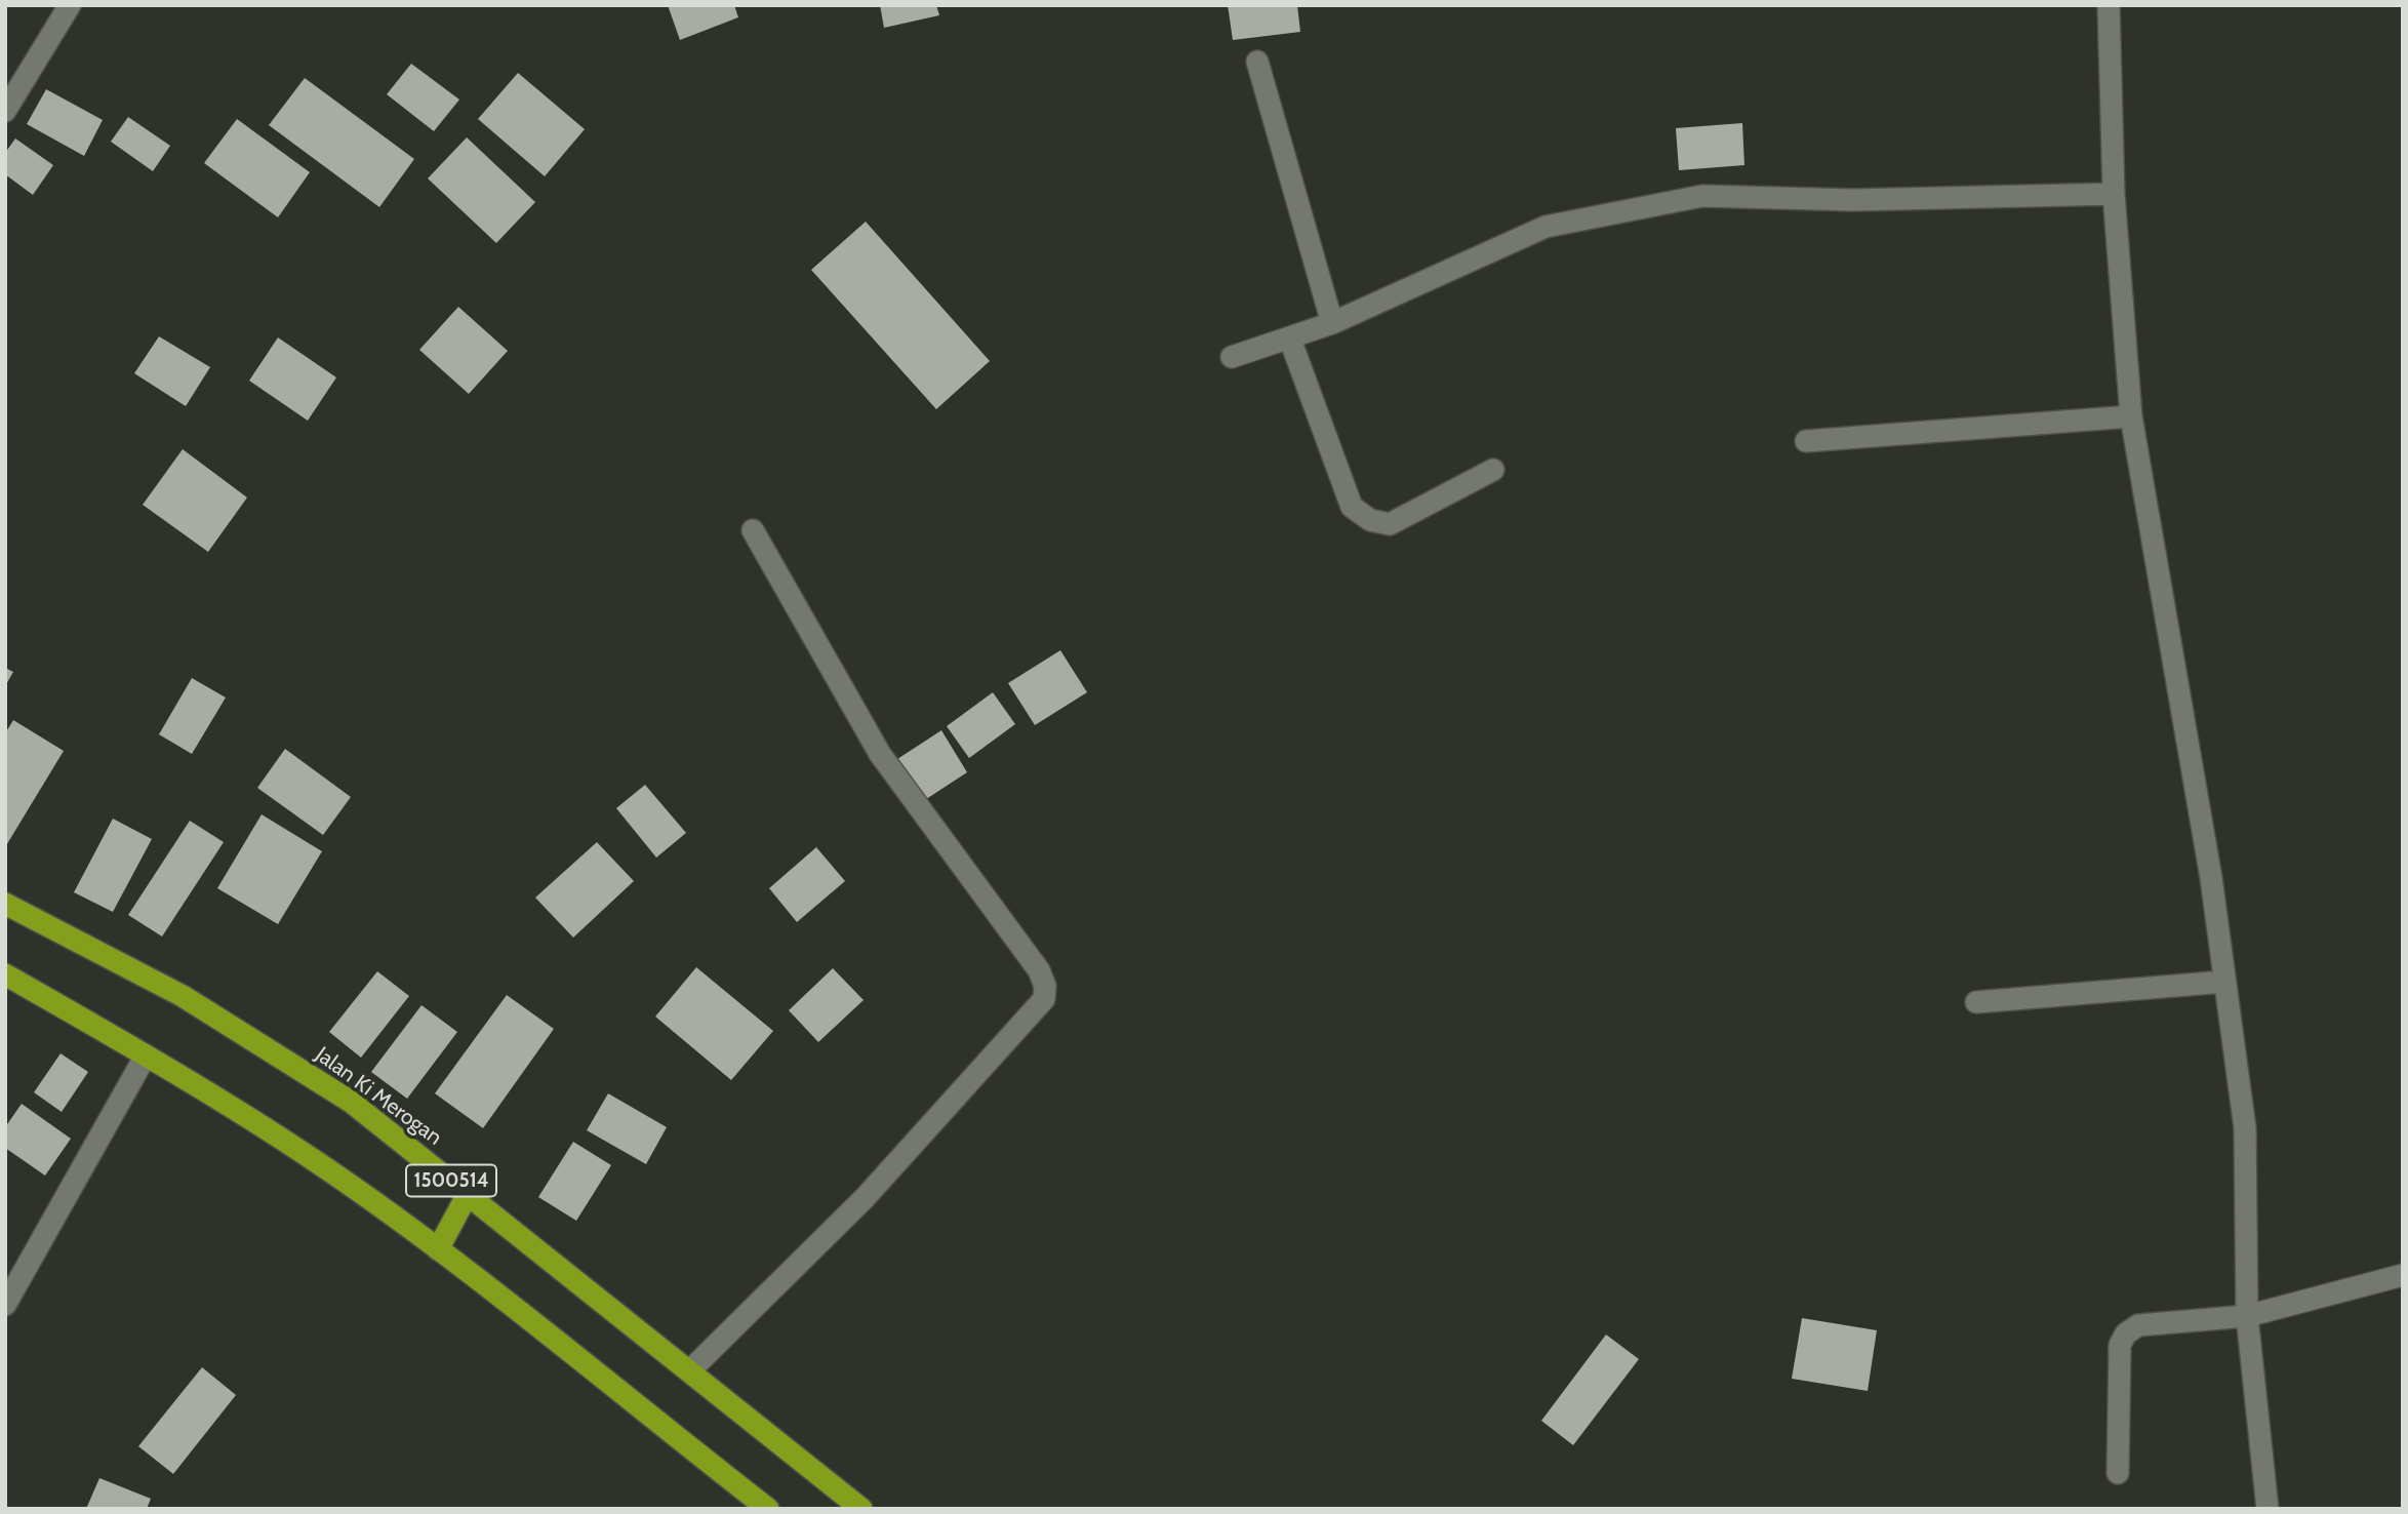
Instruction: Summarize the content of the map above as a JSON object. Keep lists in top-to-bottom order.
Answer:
{
  "streets": {
    "highway": ["Jalan Ki Merogan", "1500514"]
  }
}
